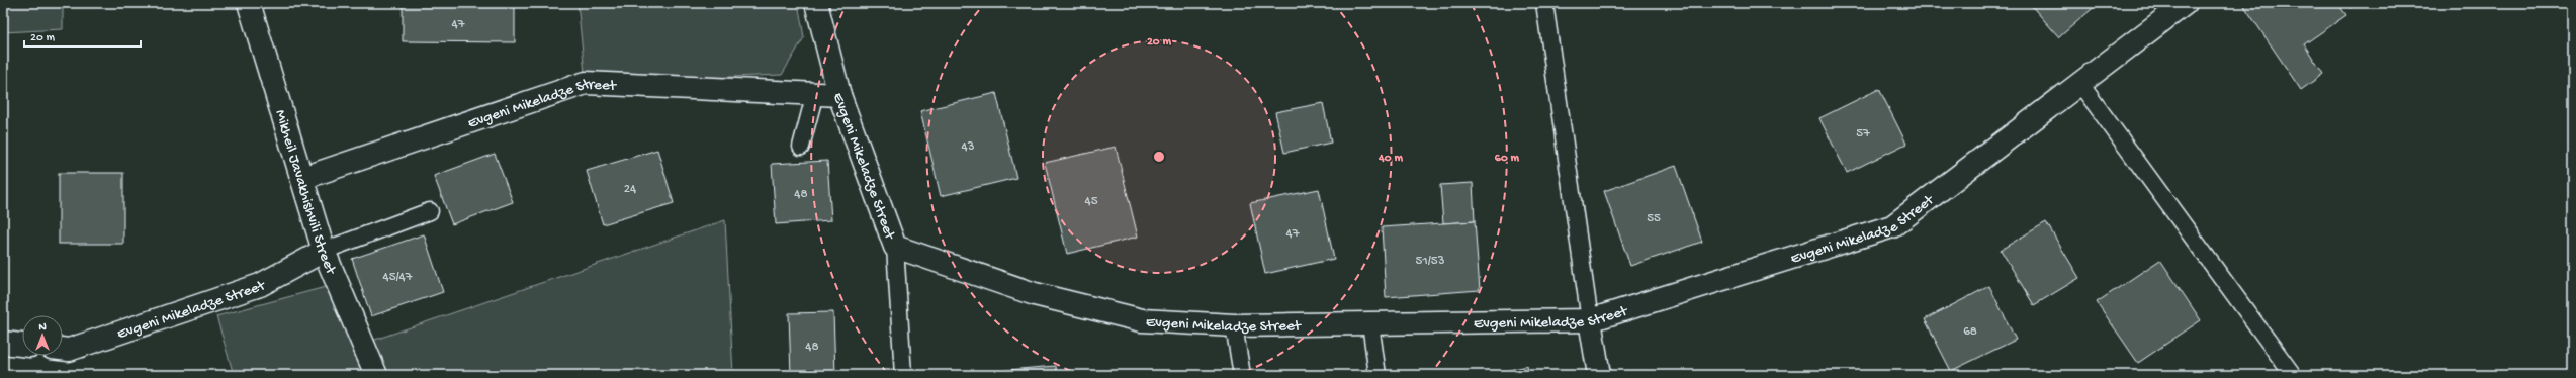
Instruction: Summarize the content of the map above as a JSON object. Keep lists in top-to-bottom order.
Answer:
{
  "streets": {
    "street": ["Evgeni Mikeladze Street", "Mikheil Javakhishvili Street"]
  },
  "crossings": [
    ["Evgeni Mikeladze Street", "Mikheil Javakhishvili Street"]
  ],
  "house_numbers": [
    "47",
    "57",
    "43",
    "24",
    "48",
    "45",
    "55",
    "47",
    "51/53",
    "45/47",
    "68",
    "48"
  ],
  "scale_bar": "20 m",
  "north": "top",
  "rings": ["20 m", "40 m", "60 m"]
}
